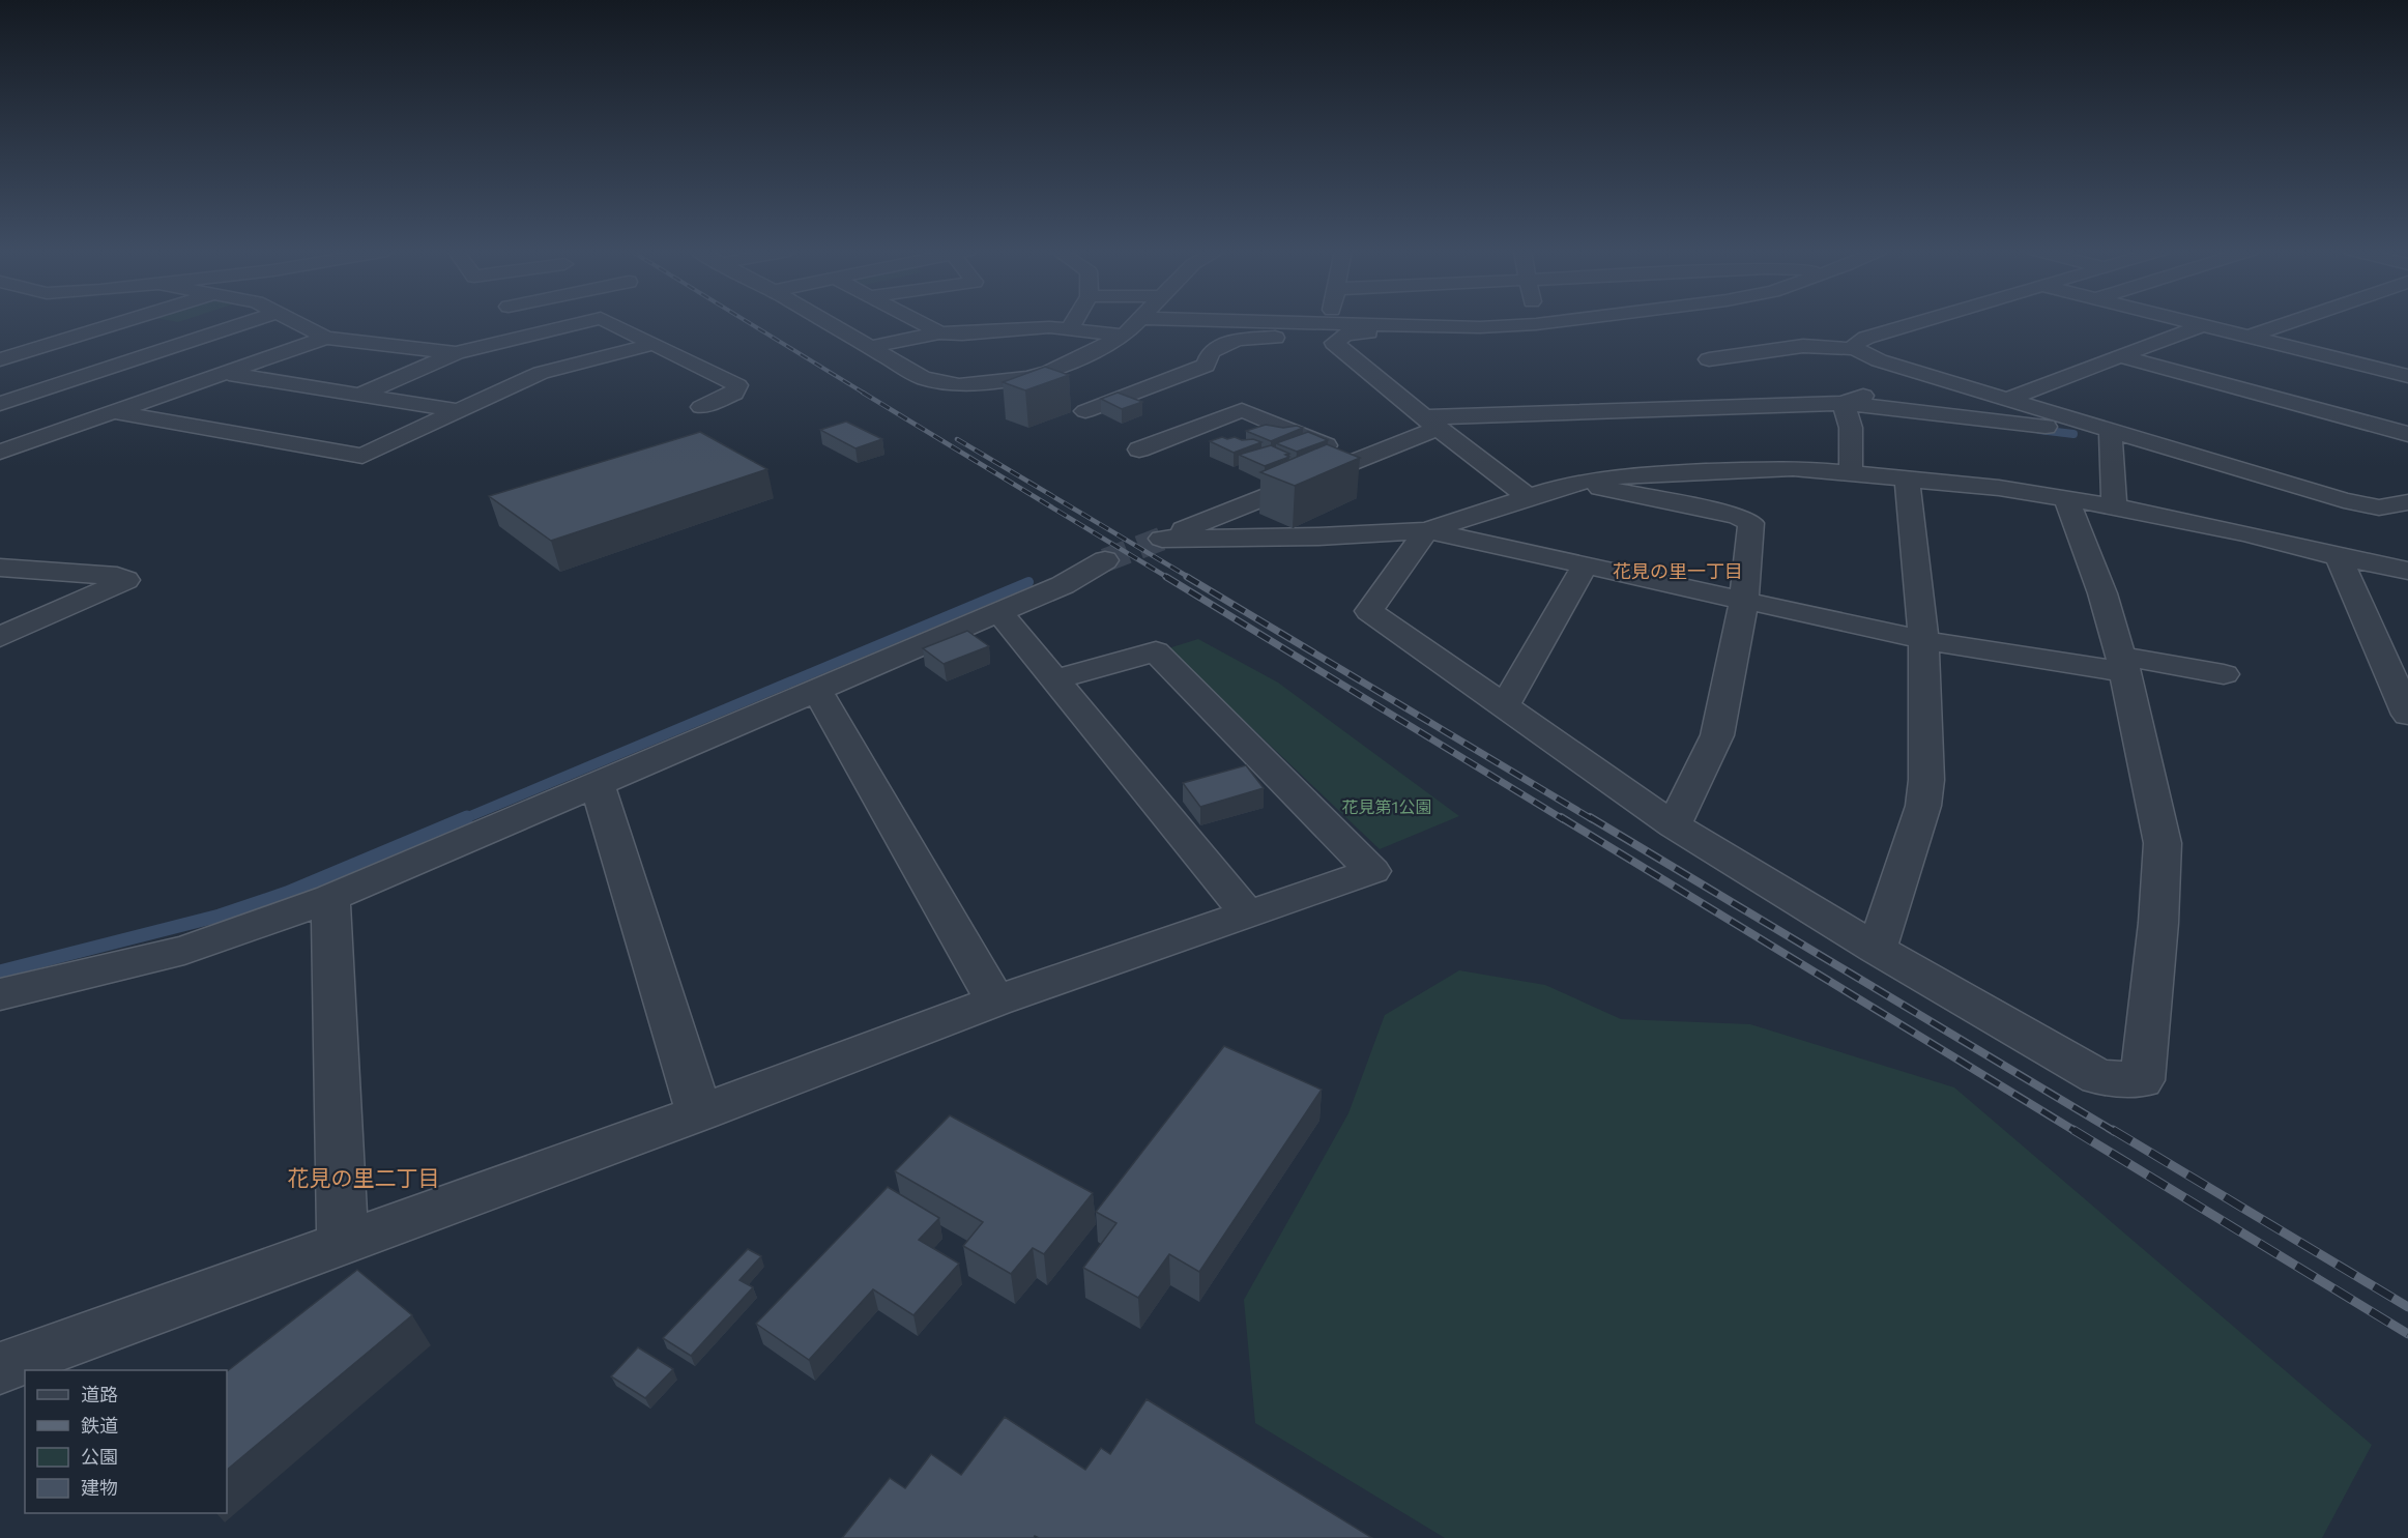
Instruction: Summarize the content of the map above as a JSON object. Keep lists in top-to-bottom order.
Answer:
{
  "districts": ["花見の里一丁目", "花見の里二丁目"],
  "parks": ["花見第1公園"],
  "legend": [
    "道路",
    "鉄道",
    "公園",
    "建物"
  ]
}
